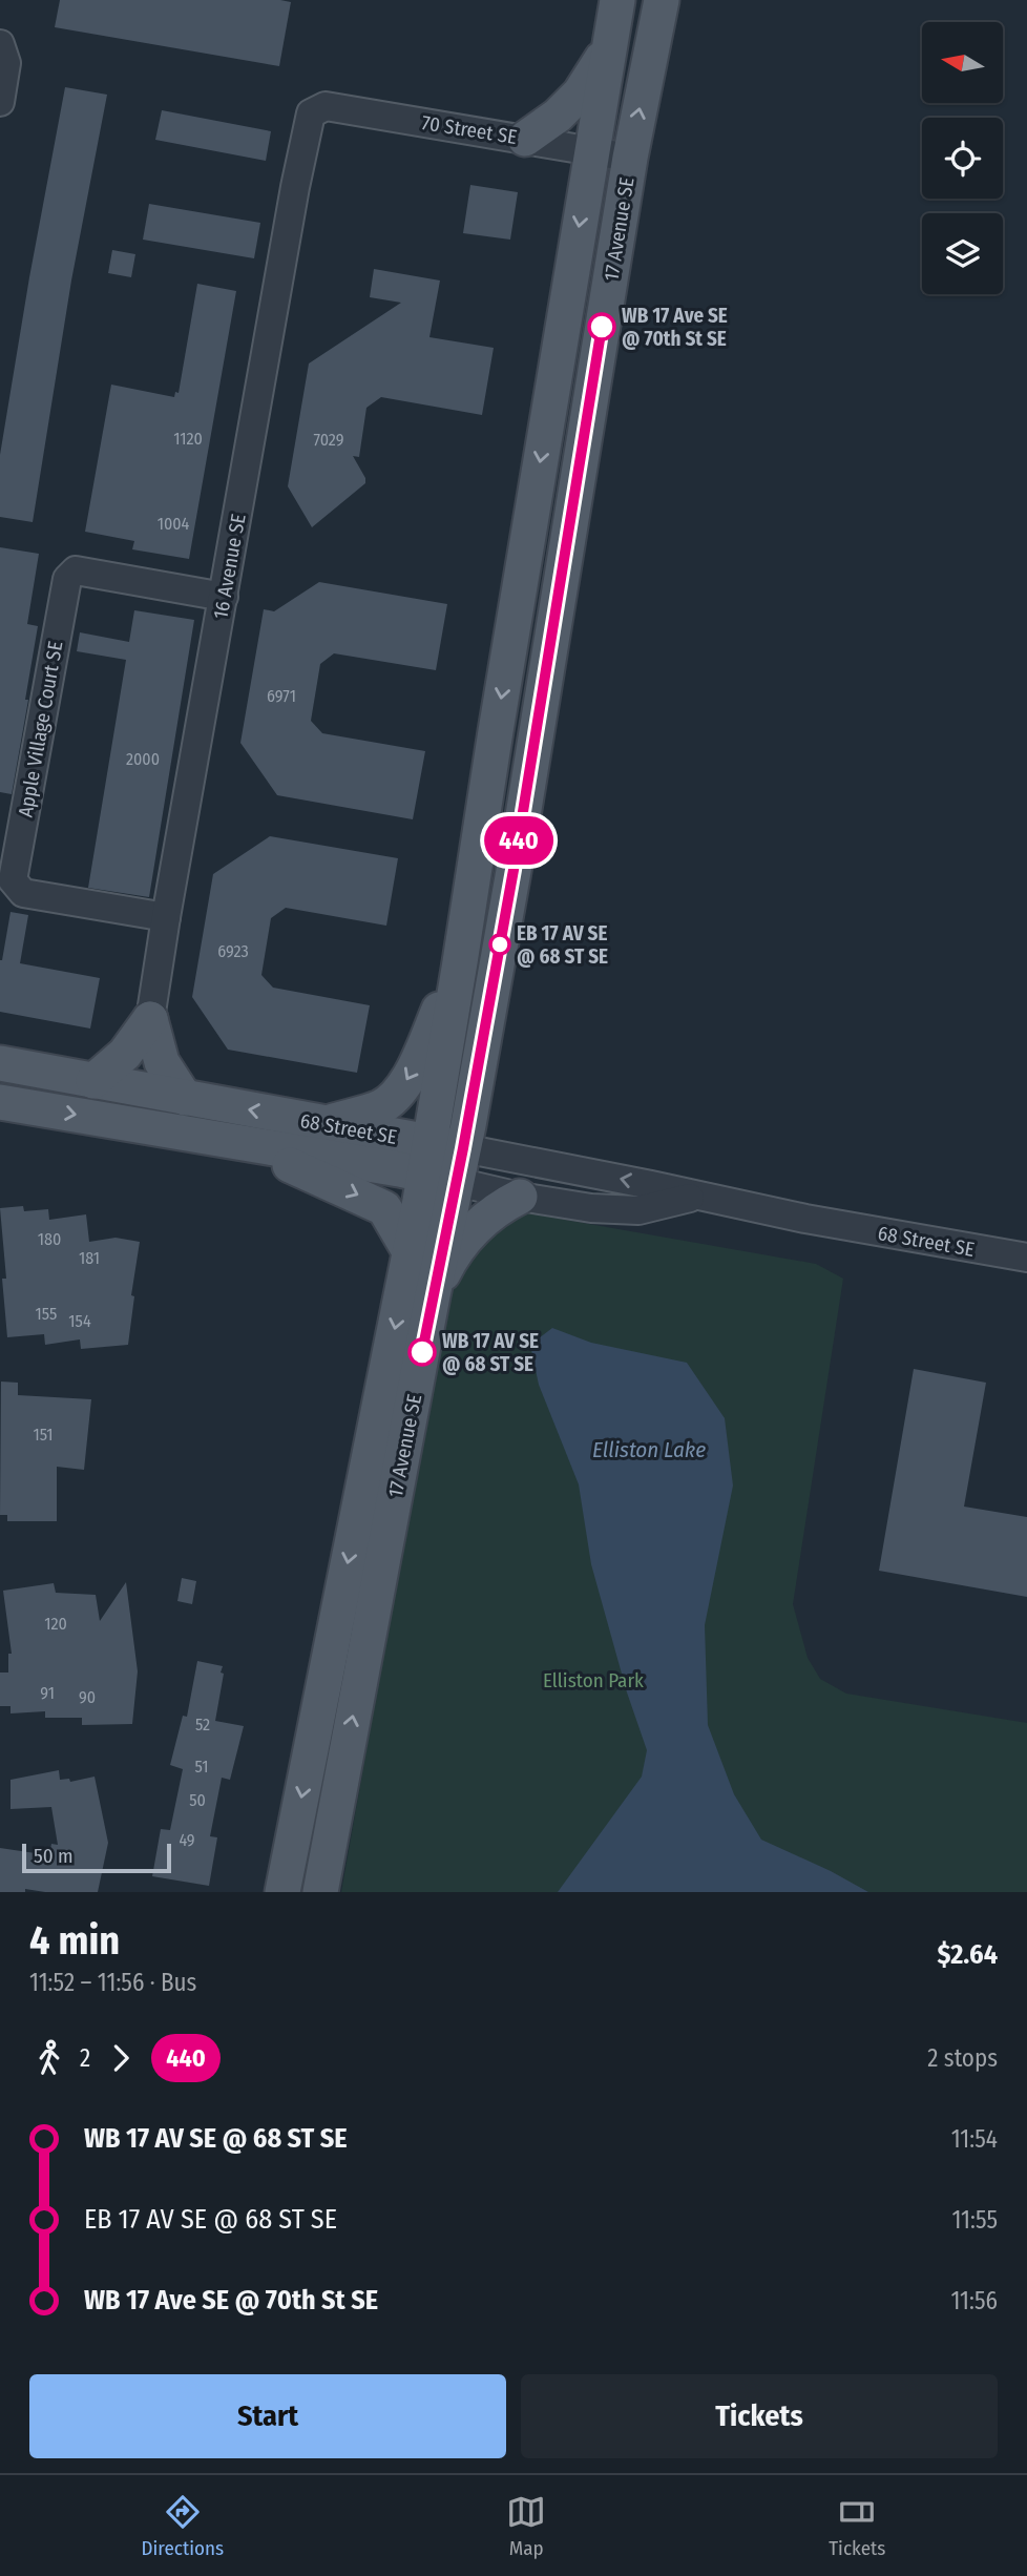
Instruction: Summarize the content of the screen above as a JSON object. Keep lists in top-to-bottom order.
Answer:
{
  "streets": {
    "main road": ["17 Avenue SE", "68 Street SE"],
    "street": ["70 Street SE", "16 Avenue SE", "Apple Village Court SE"]
  },
  "crossings": [
    ["70 Street SE", "17 Avenue SE"],
    ["70 Street SE", "16 Avenue SE"],
    ["17 Avenue SE", "68 Street SE"],
    ["16 Avenue SE", "Apple Village Court SE"]
  ],
  "water": ["Elliston Lake"],
  "parks": ["Elliston Park"],
  "places": ["WB 17 Ave SE @ 70th St SE", "EB 17 AV SE @ 68 ST SE", "WB 17 AV SE @ 68 ST SE"],
  "lines": ["bus line 440"],
  "house_numbers": [
    "1120",
    "7029",
    "1004",
    "6971",
    "2000",
    "6923",
    "180",
    "181",
    "155",
    "154",
    "151",
    "120",
    "91",
    "90",
    "52",
    "51",
    "50",
    "49"
  ],
  "scale_bar": "50 m",
  "north": "left",
  "page": {
    "on_map": "440",
    "scale": "50 m",
    "heading": ["4 min", "11:52 – 11:56 · Bus", "$2.64"],
    "legs": ["2", "440", "2 stops"],
    "list": [
      {
        "name": "WB 17 AV SE @ 68 ST SE",
        "value": "11:54"
      },
      {
        "name": "EB 17 AV SE @ 68 ST SE",
        "value": "11:55"
      },
      {
        "name": "WB 17 Ave SE @ 70th St SE",
        "value": "11:56"
      }
    ],
    "buttons": ["Start", "Tickets"],
    "tabs": ["Directions", "Map", "Tickets"]
  }
}
